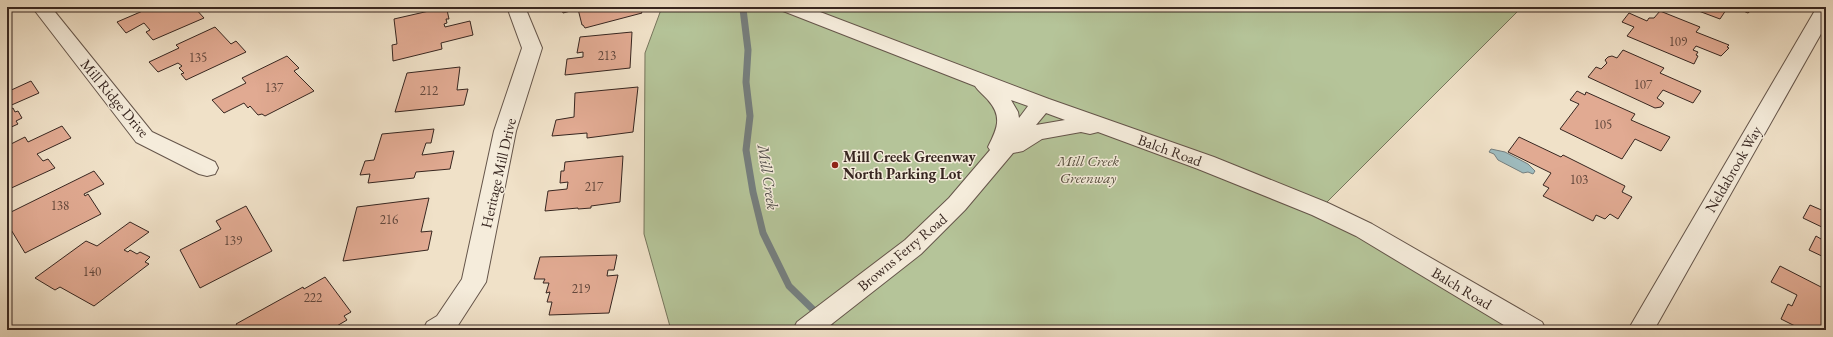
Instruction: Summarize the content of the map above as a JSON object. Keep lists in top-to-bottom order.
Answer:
{
  "streets": {
    "street": [
      "Mill Ridge Drive",
      "Balch Road",
      "Neldabrook Way",
      "Heritage Mill Drive",
      "Browns Ferry Road"
    ]
  },
  "crossings": [
    ["Balch Road", "Browns Ferry Road"]
  ],
  "water": ["Mill Creek"],
  "parks": ["Mill Creek Greenway"],
  "places": ["Mill Creek Greenway North Parking Lot"],
  "house_numbers": [
    "109",
    "213",
    "135",
    "107",
    "137",
    "212",
    "105",
    "103",
    "217",
    "138",
    "216",
    "139",
    "140",
    "219",
    "222"
  ]
}
